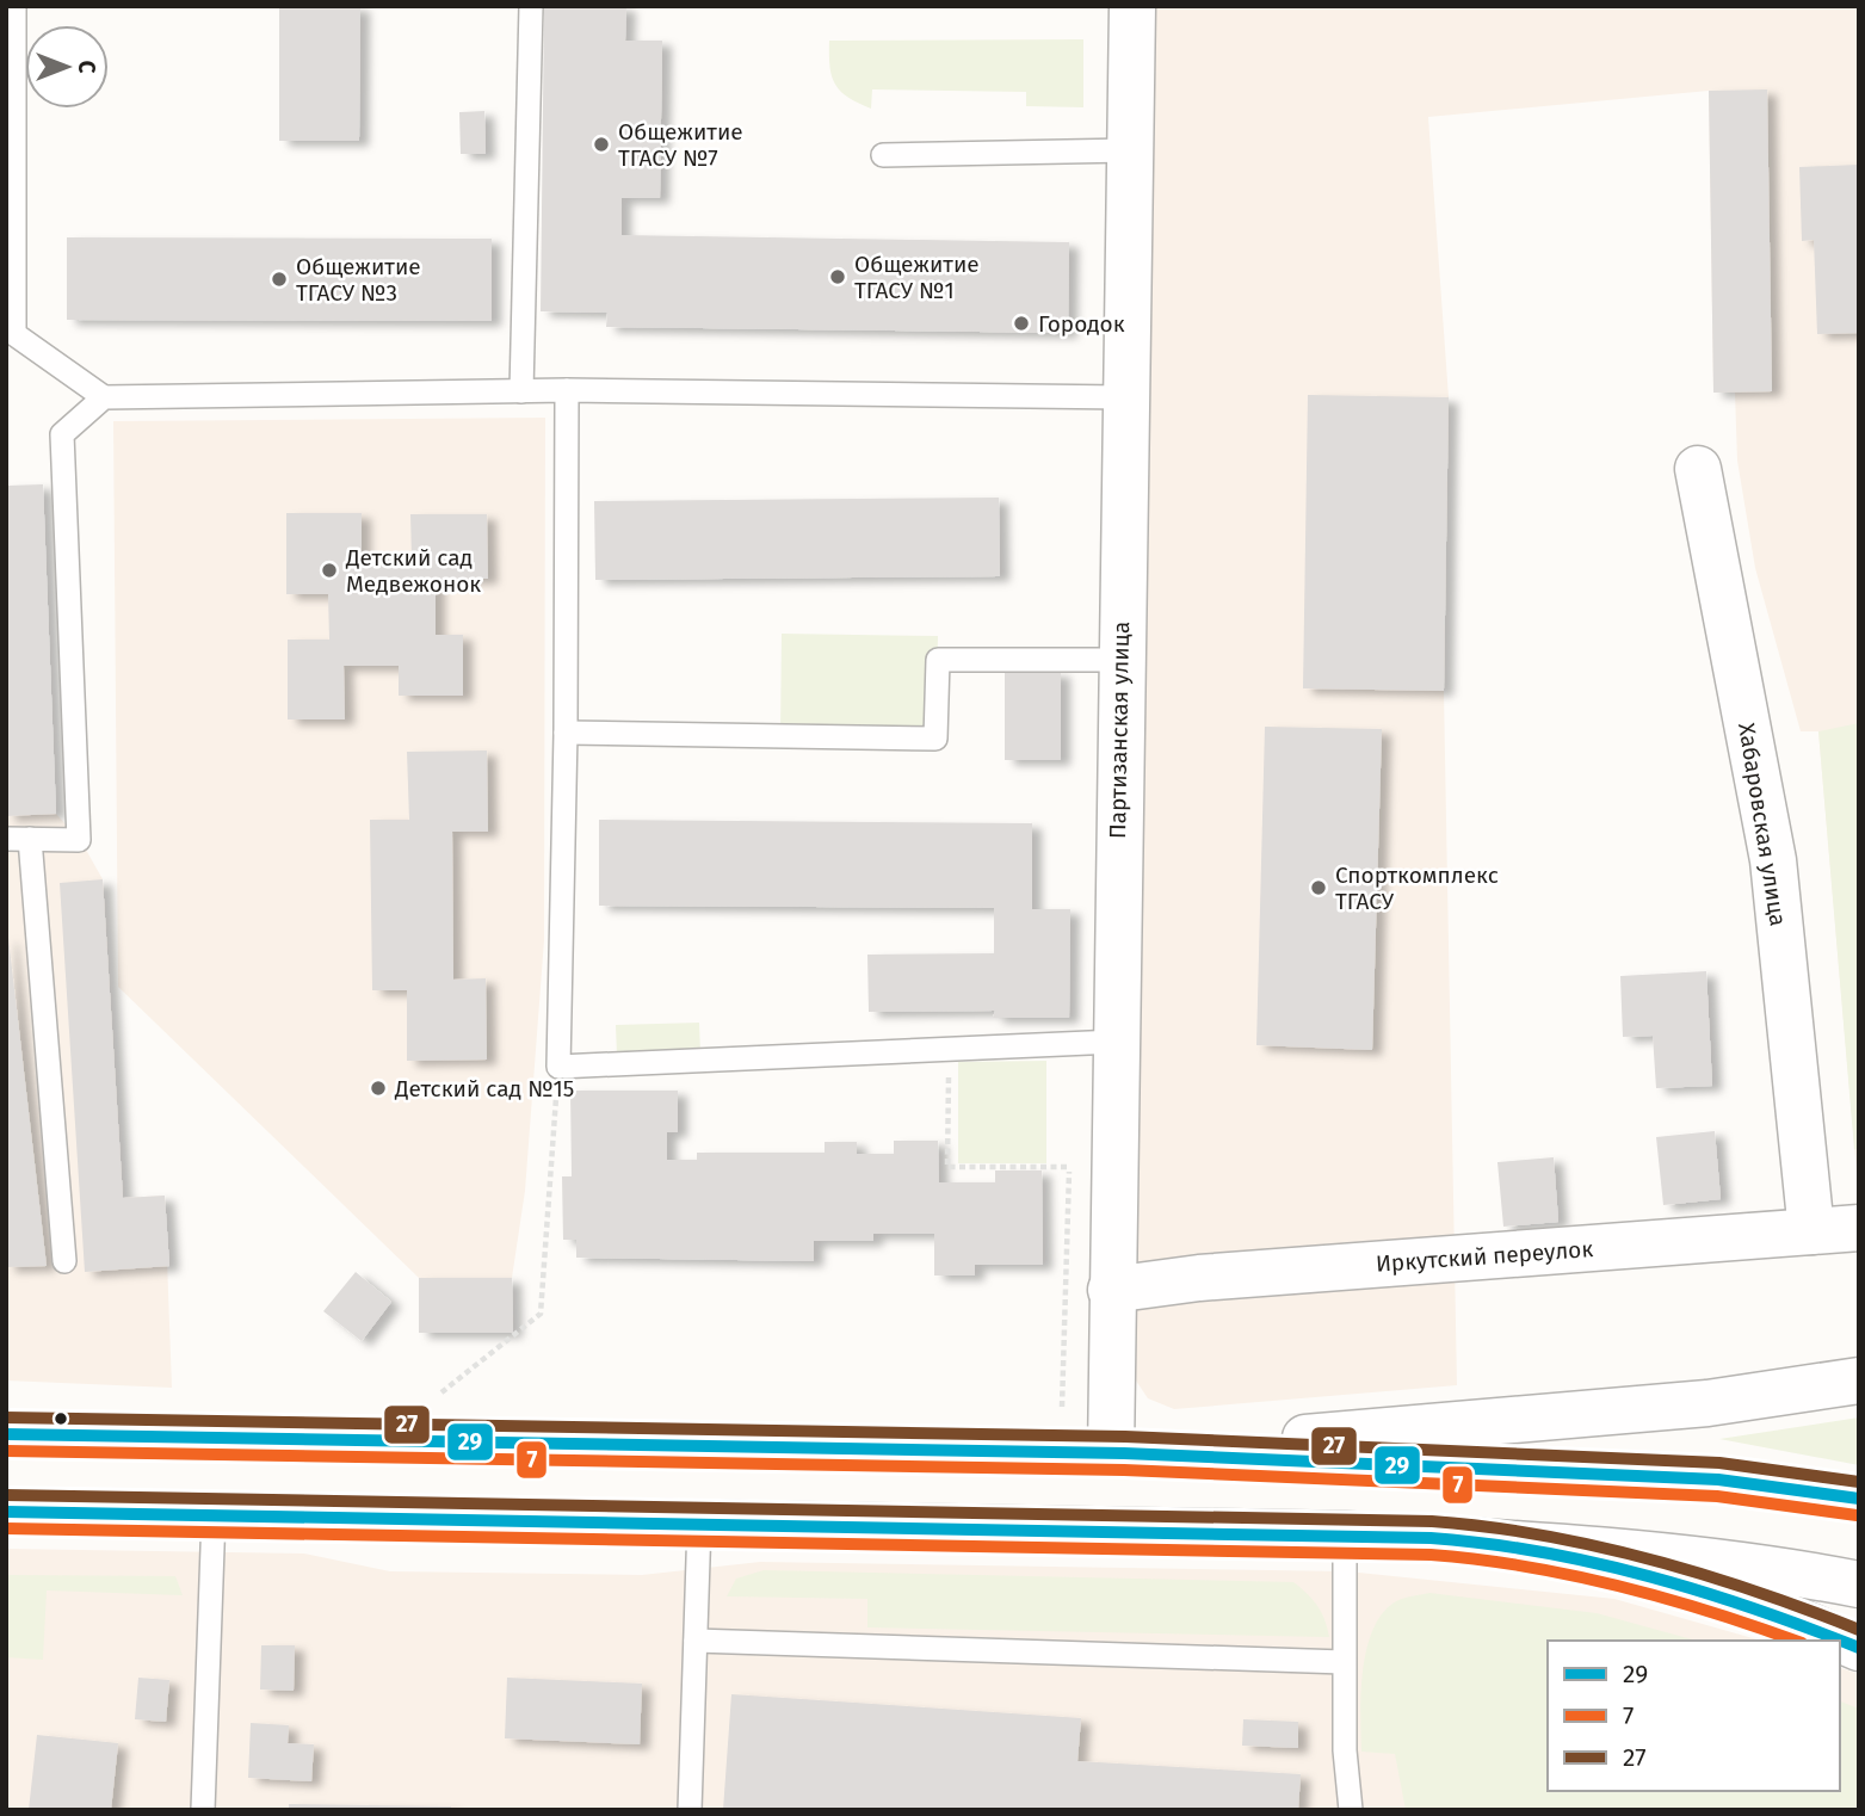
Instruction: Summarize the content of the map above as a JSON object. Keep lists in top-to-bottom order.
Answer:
{
  "streets": {
    "main road": ["Партизанская улица", "Хабаровская улица", "Иркутский переулок"]
  },
  "crossings": [
    ["Партизанская улица", "Иркутский переулок"],
    ["Хабаровская улица", "Иркутский переулок"]
  ],
  "places": [
    "Общежитие ТГАСУ №7",
    "Общежитие ТГАСУ №1",
    "Общежитие ТГАСУ №3",
    "Городок",
    "Детский сад Медвежонок",
    "Спорткомплекс ТГАСУ",
    "Детский сад №15"
  ],
  "lines": ["transit line 27", "transit line 29", "transit line 7"],
  "legend": ["29", "7", "27"],
  "north": "right"
}
